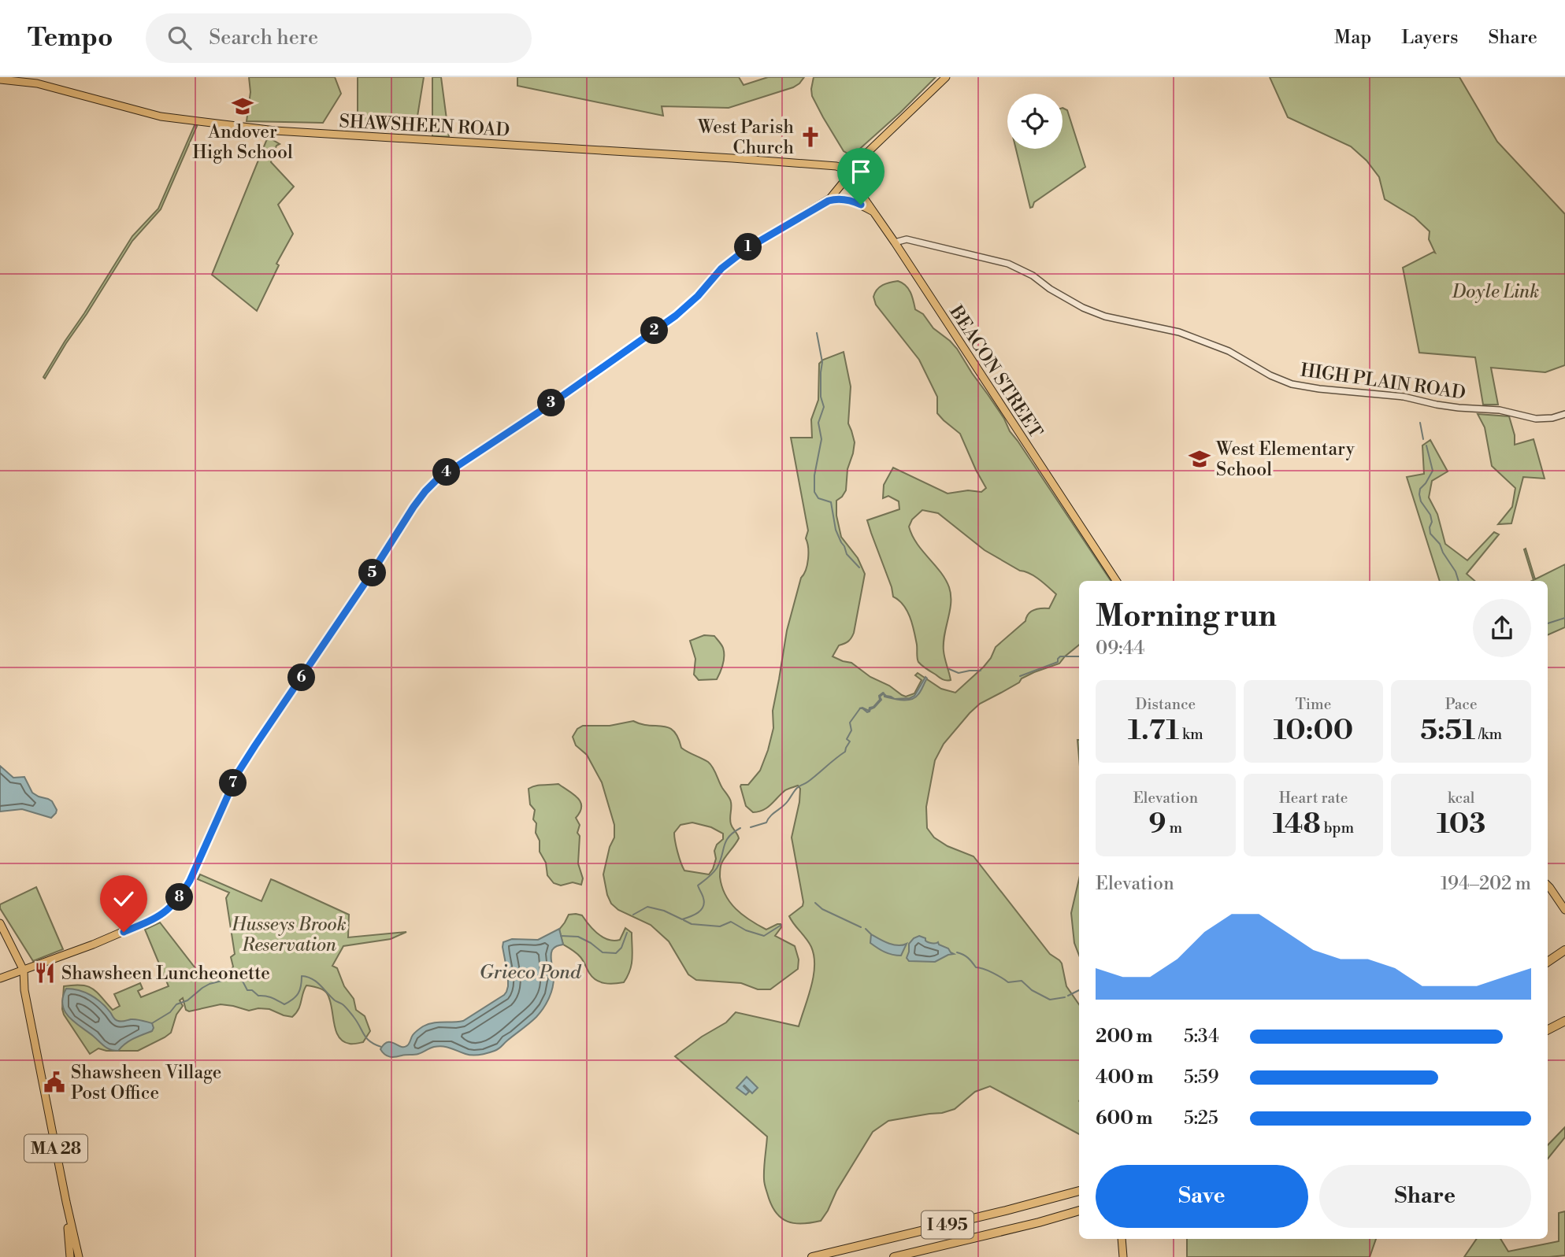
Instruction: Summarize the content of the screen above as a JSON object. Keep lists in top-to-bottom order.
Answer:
{
  "streets": {
    "highway": ["I 495"],
    "main road": ["SHAWSHEEN ROAD", "BEACON STREET", "MA 28"],
    "street": ["HIGH PLAIN ROAD"]
  },
  "crossings": [
    ["SHAWSHEEN ROAD", "BEACON STREET"],
    ["BEACON STREET", "HIGH PLAIN ROAD"]
  ],
  "water": ["Grieco Pond"],
  "parks": ["Doyle Link", "Husseys Brook Reservation"],
  "places": {
    "school or university": ["Andover High School", "West Elementary School"],
    "church": ["West Parish Church"],
    "restaurant": ["Shawsheen Luncheonette"],
    "public building": ["Shawsheen Village Post Office"]
  },
  "page": {
    "header": "Tempo",
    "search": "Search here",
    "nav": ["Map", "Layers", "Share"],
    "pins": [
      "1",
      "2",
      "3",
      "4",
      "5",
      "6",
      "7",
      "8"
    ],
    "heading": ["Morning run", "09:44"],
    "stats": [
      ["Distance", "1.71 km"],
      ["Time", "10:00"],
      ["Pace", "5:51 /km"],
      ["Elevation", "9 m"],
      ["Heart rate", "148 bpm"],
      ["kcal", "103"]
    ],
    "chart": ["Elevation", "194–202 m"],
    "list": [
      {
        "name": "200 m",
        "note": "5:34"
      },
      {
        "name": "400 m",
        "note": "5:59"
      },
      {
        "name": "600 m",
        "note": "5:25"
      }
    ],
    "buttons": ["Save", "Share"]
  }
}
